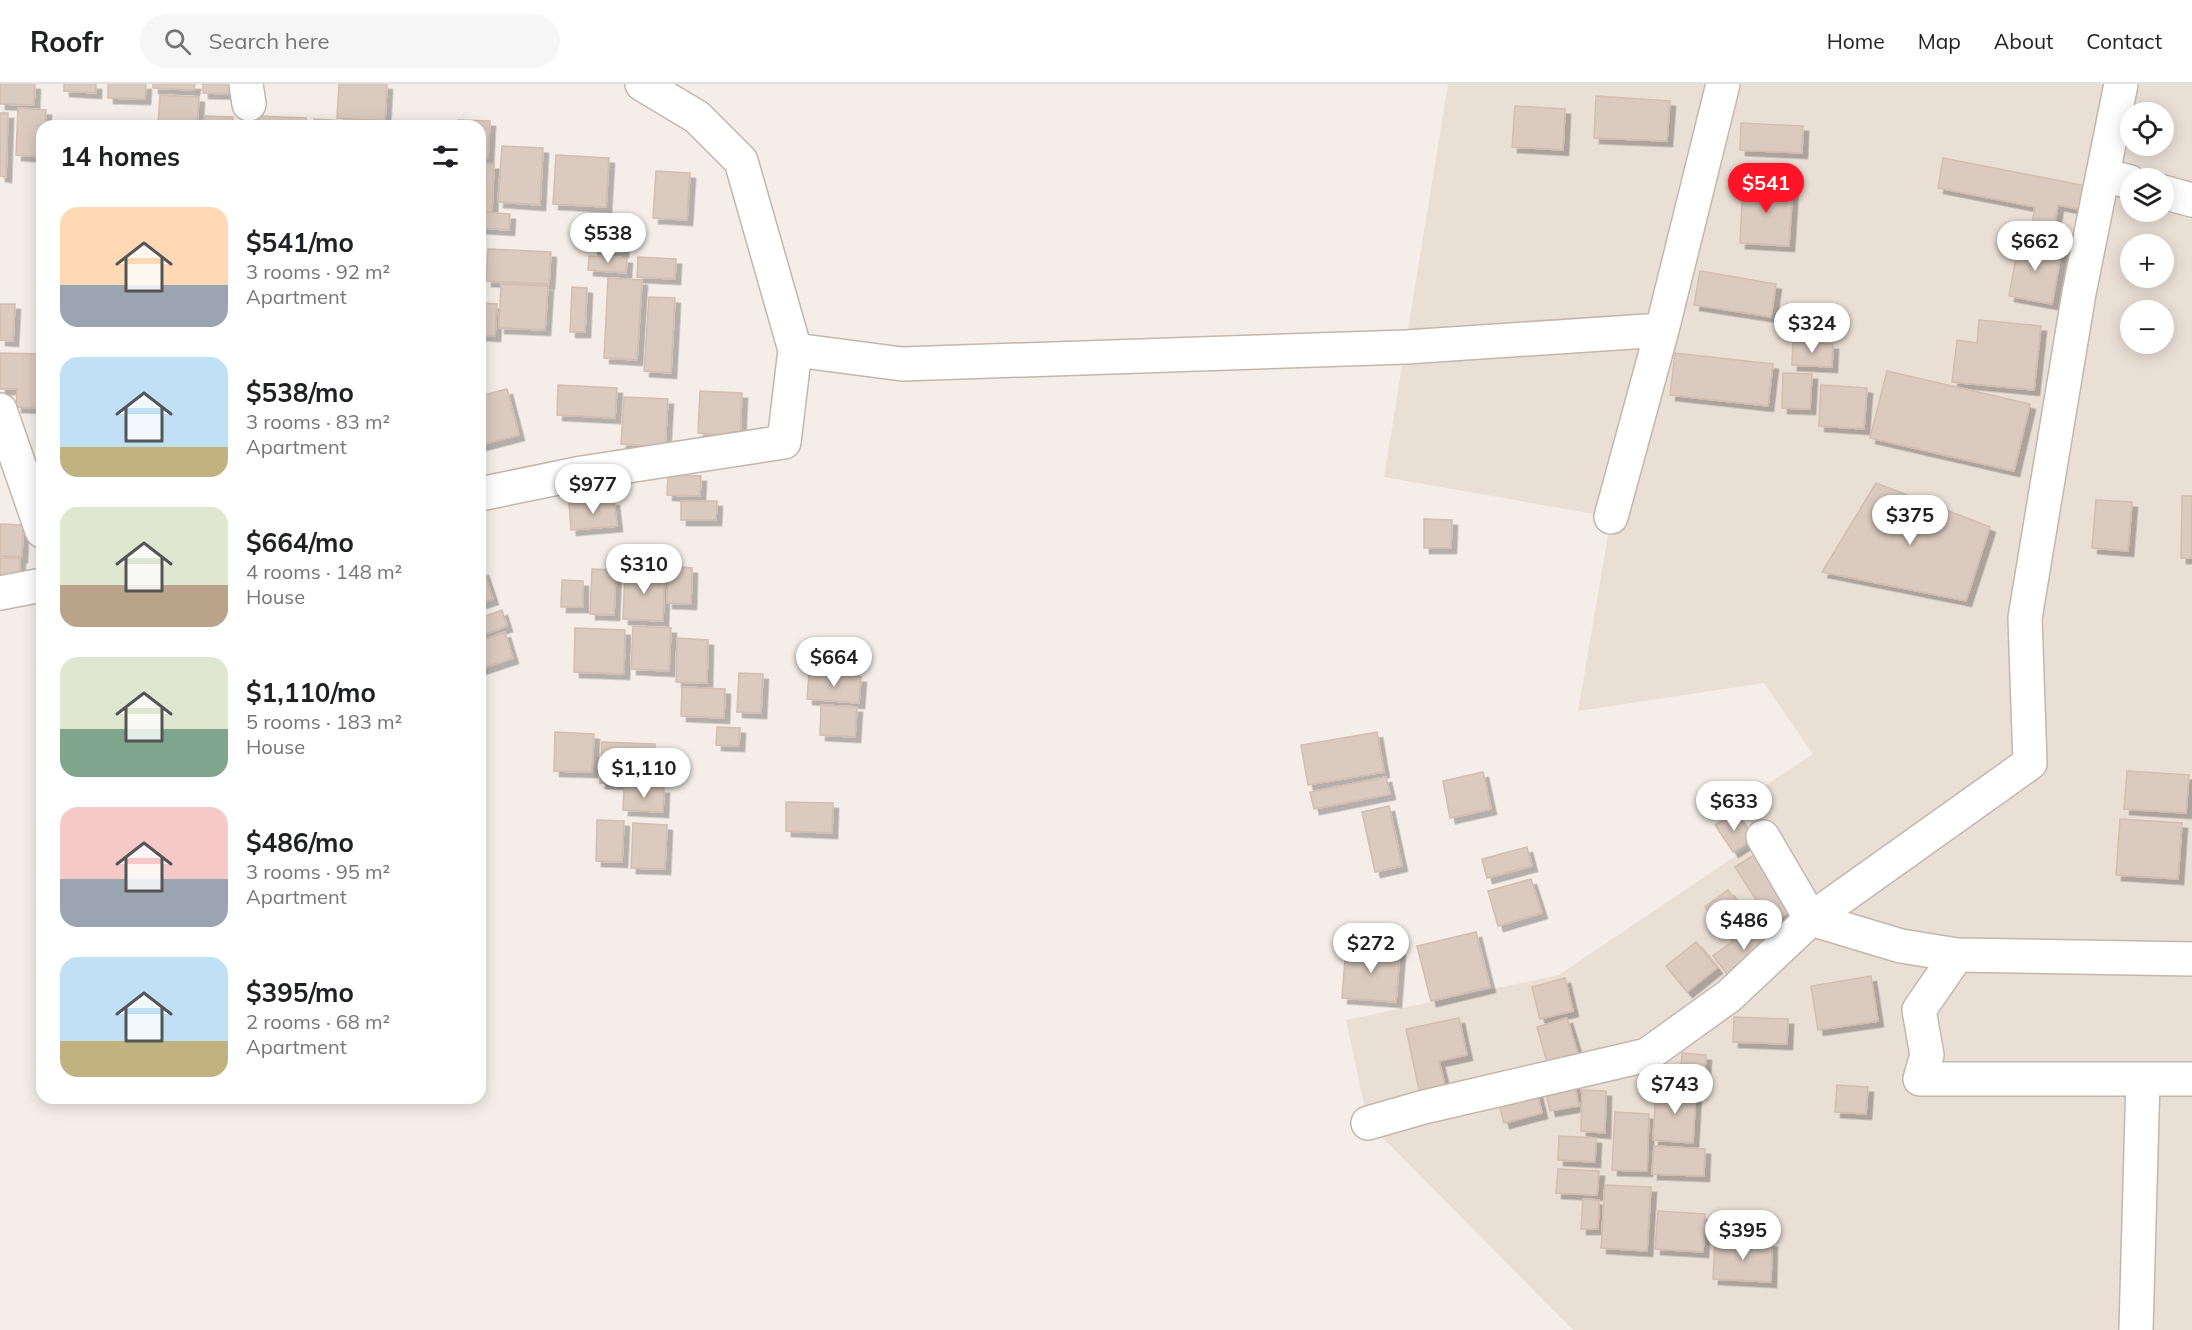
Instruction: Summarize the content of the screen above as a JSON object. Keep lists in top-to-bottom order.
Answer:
{
  "page": {
    "header": "Roofr",
    "search": "Search here",
    "nav": [
      "Home",
      "Map",
      "About",
      "Contact"
    ],
    "map_buttons": ["+", "−"],
    "heading": "14 homes",
    "price": [
      "$541",
      "$538",
      "$662",
      "$324",
      "$977",
      "$375",
      "$310",
      "$664",
      "$1,110",
      "$633",
      "$486",
      "$272",
      "$743",
      "$395"
    ],
    "list": [
      {
        "name": "$541/mo",
        "note": "3 rooms · 92 m² · Apartment"
      },
      {
        "name": "$538/mo",
        "note": "3 rooms · 83 m² · Apartment"
      },
      {
        "name": "$664/mo",
        "note": "4 rooms · 148 m² · House"
      },
      {
        "name": "$1,110/mo",
        "note": "5 rooms · 183 m² · House"
      },
      {
        "name": "$486/mo",
        "note": "3 rooms · 95 m² · Apartment"
      },
      {
        "name": "$395/mo",
        "note": "2 rooms · 68 m² · Apartment"
      }
    ]
  }
}
